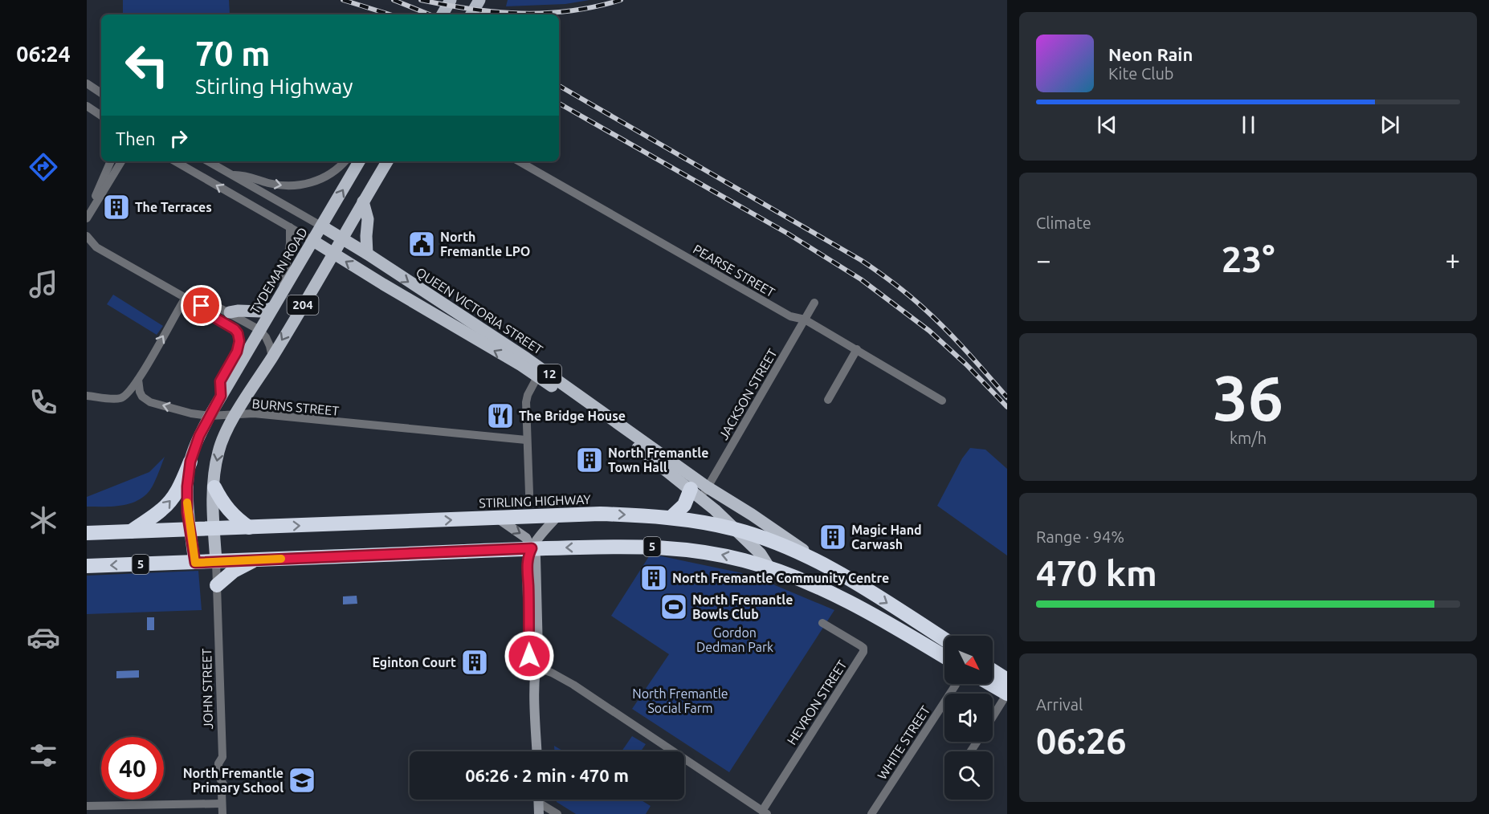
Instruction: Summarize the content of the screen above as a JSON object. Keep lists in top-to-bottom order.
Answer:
{
  "streets": {
    "highway": ["STIRLING HIGHWAY", "5"],
    "main road": [
      "TYDEMAN ROAD",
      "204",
      "QUEEN VICTORIA STREET",
      "12"
    ],
    "street": [
      "PEARSE STREET",
      "JACKSON STREET",
      "BURNS STREET",
      "JOHN STREET",
      "HEVRON STREET",
      "WHITE STREET"
    ]
  },
  "crossings": [
    ["TYDEMAN ROAD", "QUEEN VICTORIA STREET"],
    ["TYDEMAN ROAD", "BURNS STREET"],
    ["TYDEMAN ROAD", "STIRLING HIGHWAY"],
    ["TYDEMAN ROAD", "5"],
    ["PEARSE STREET", "JACKSON STREET"],
    ["204", "QUEEN VICTORIA STREET"],
    ["204", "BURNS STREET"],
    ["204", "STIRLING HIGHWAY"],
    ["QUEEN VICTORIA STREET", "12"],
    ["QUEEN VICTORIA STREET", "JACKSON STREET"],
    ["QUEEN VICTORIA STREET", "STIRLING HIGHWAY"],
    ["12", "STIRLING HIGHWAY"],
    ["12", "5"],
    ["5", "JOHN STREET"]
  ],
  "parks": ["Gordon Dedman Park", "North Fremantle Social Farm"],
  "places": {
    "building": [
      "The Terraces",
      "North Fremantle Town Hall",
      "Magic Hand Carwash",
      "North Fremantle Community Centre",
      "Eginton Court"
    ],
    "public building": ["North Fremantle LPO"],
    "restaurant": ["The Bridge House"],
    "sports": ["North Fremantle Bowls Club"],
    "school or university": ["North Fremantle Primary School"]
  },
  "north": "bottom right",
  "page": {
    "tabs": "06:24",
    "turn": ["70 m", "Stirling Highway"],
    "song": ["Neon Rain", "Kite Club"],
    "then": "Then",
    "tile": [
      "Climate",
      ["36", "km/h"],
      ["Range · 94%", "470 km"],
      ["Arrival", "06:26"]
    ],
    "heat": ["−", "23°", "+"],
    "limit": "40",
    "trip": "06:26 · 2 min · 470 m"
  }
}
